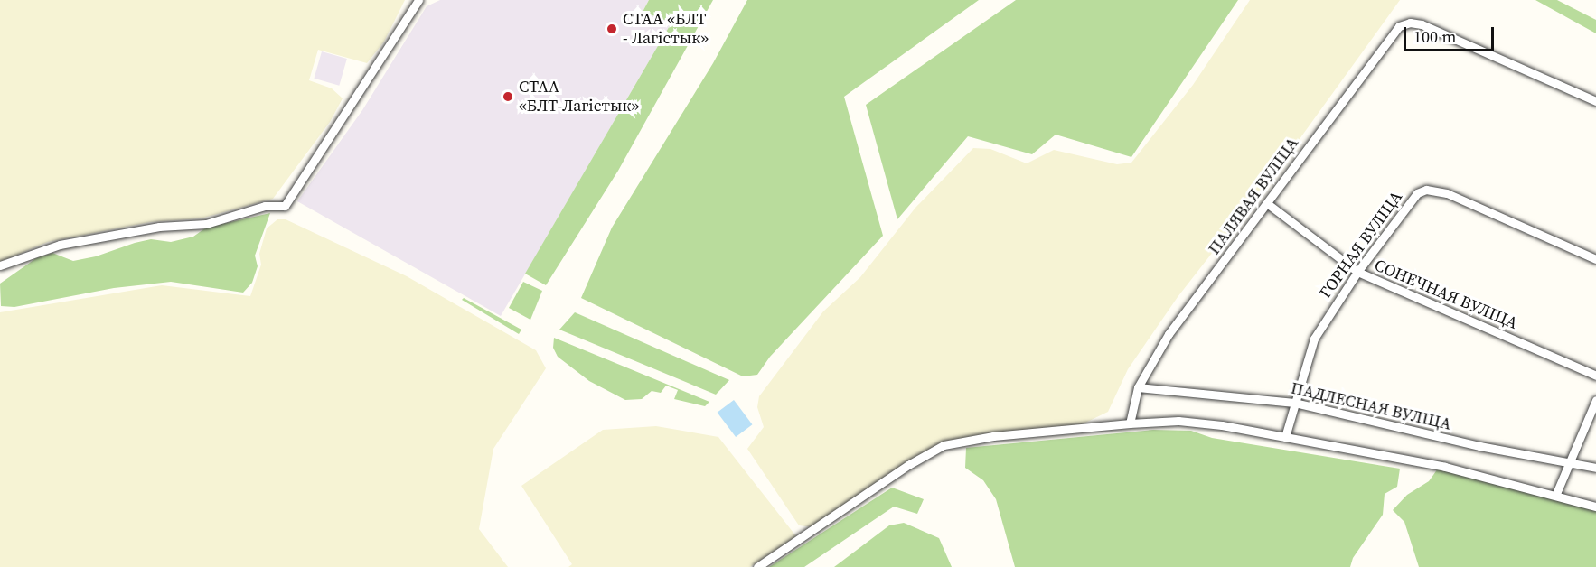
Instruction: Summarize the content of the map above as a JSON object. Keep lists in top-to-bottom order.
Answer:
{
  "streets": {
    "street": [
      "ПАЛЯВАЯ ВУЛІЦА",
      "ГОРНАЯ ВУЛІЦА",
      "СОНЕЧНАЯ ВУЛІЦА",
      "ПАДЛЕСНАЯ ВУЛІЦА"
    ]
  },
  "crossings": [
    ["ПАЛЯВАЯ ВУЛІЦА", "СОНЕЧНАЯ ВУЛІЦА"],
    ["ПАЛЯВАЯ ВУЛІЦА", "ПАДЛЕСНАЯ ВУЛІЦА"],
    ["ГОРНАЯ ВУЛІЦА", "СОНЕЧНАЯ ВУЛІЦА"],
    ["ГОРНАЯ ВУЛІЦА", "ПАДЛЕСНАЯ ВУЛІЦА"]
  ],
  "places": ["СТАА «БЛТ - Лагістык»", "СТАА «БЛТ-Лагістык»"],
  "scale_bar": "100 m"
}
